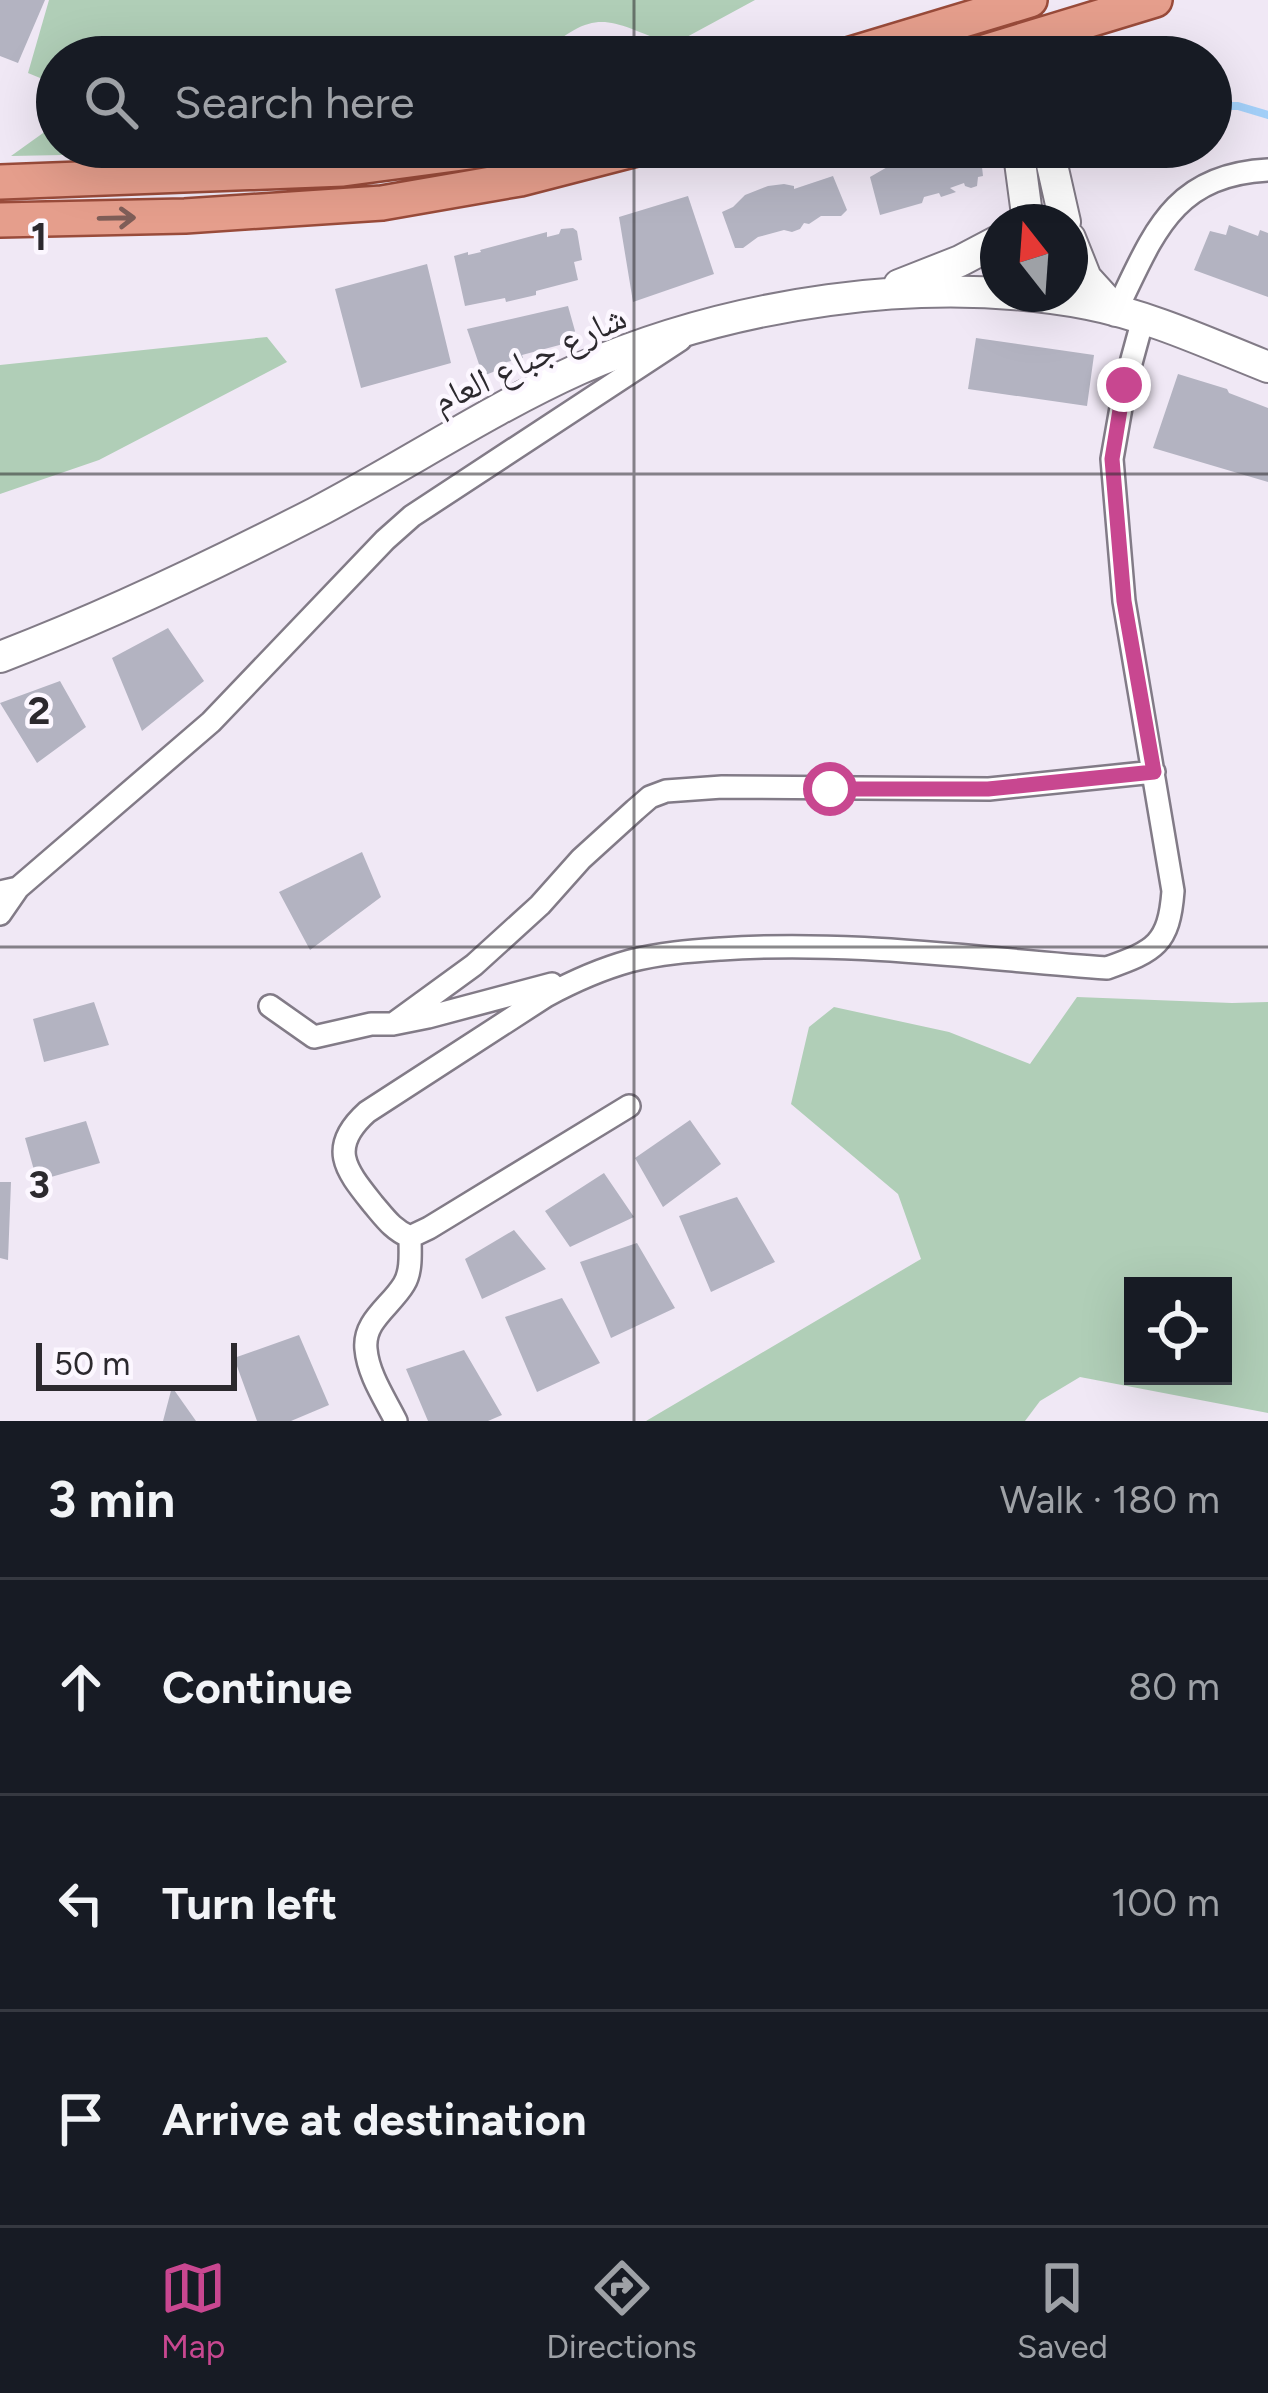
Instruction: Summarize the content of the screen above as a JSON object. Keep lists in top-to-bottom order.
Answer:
{
  "streets": {
    "main road": ["شارع جباع العام"]
  },
  "scale_bar": "50 m",
  "north": "top",
  "page": {
    "search": "Search here",
    "scale": "50 m",
    "heading": ["3 min", "Walk · 180 m"],
    "list": [
      ["Continue", "80 m"],
      ["Turn left", "100 m"],
      "Arrive at destination"
    ],
    "nav": ["Map", "Directions", "Saved"]
  },
  "grid": {
    "rows": ["1", "2", "3"]
  }
}
